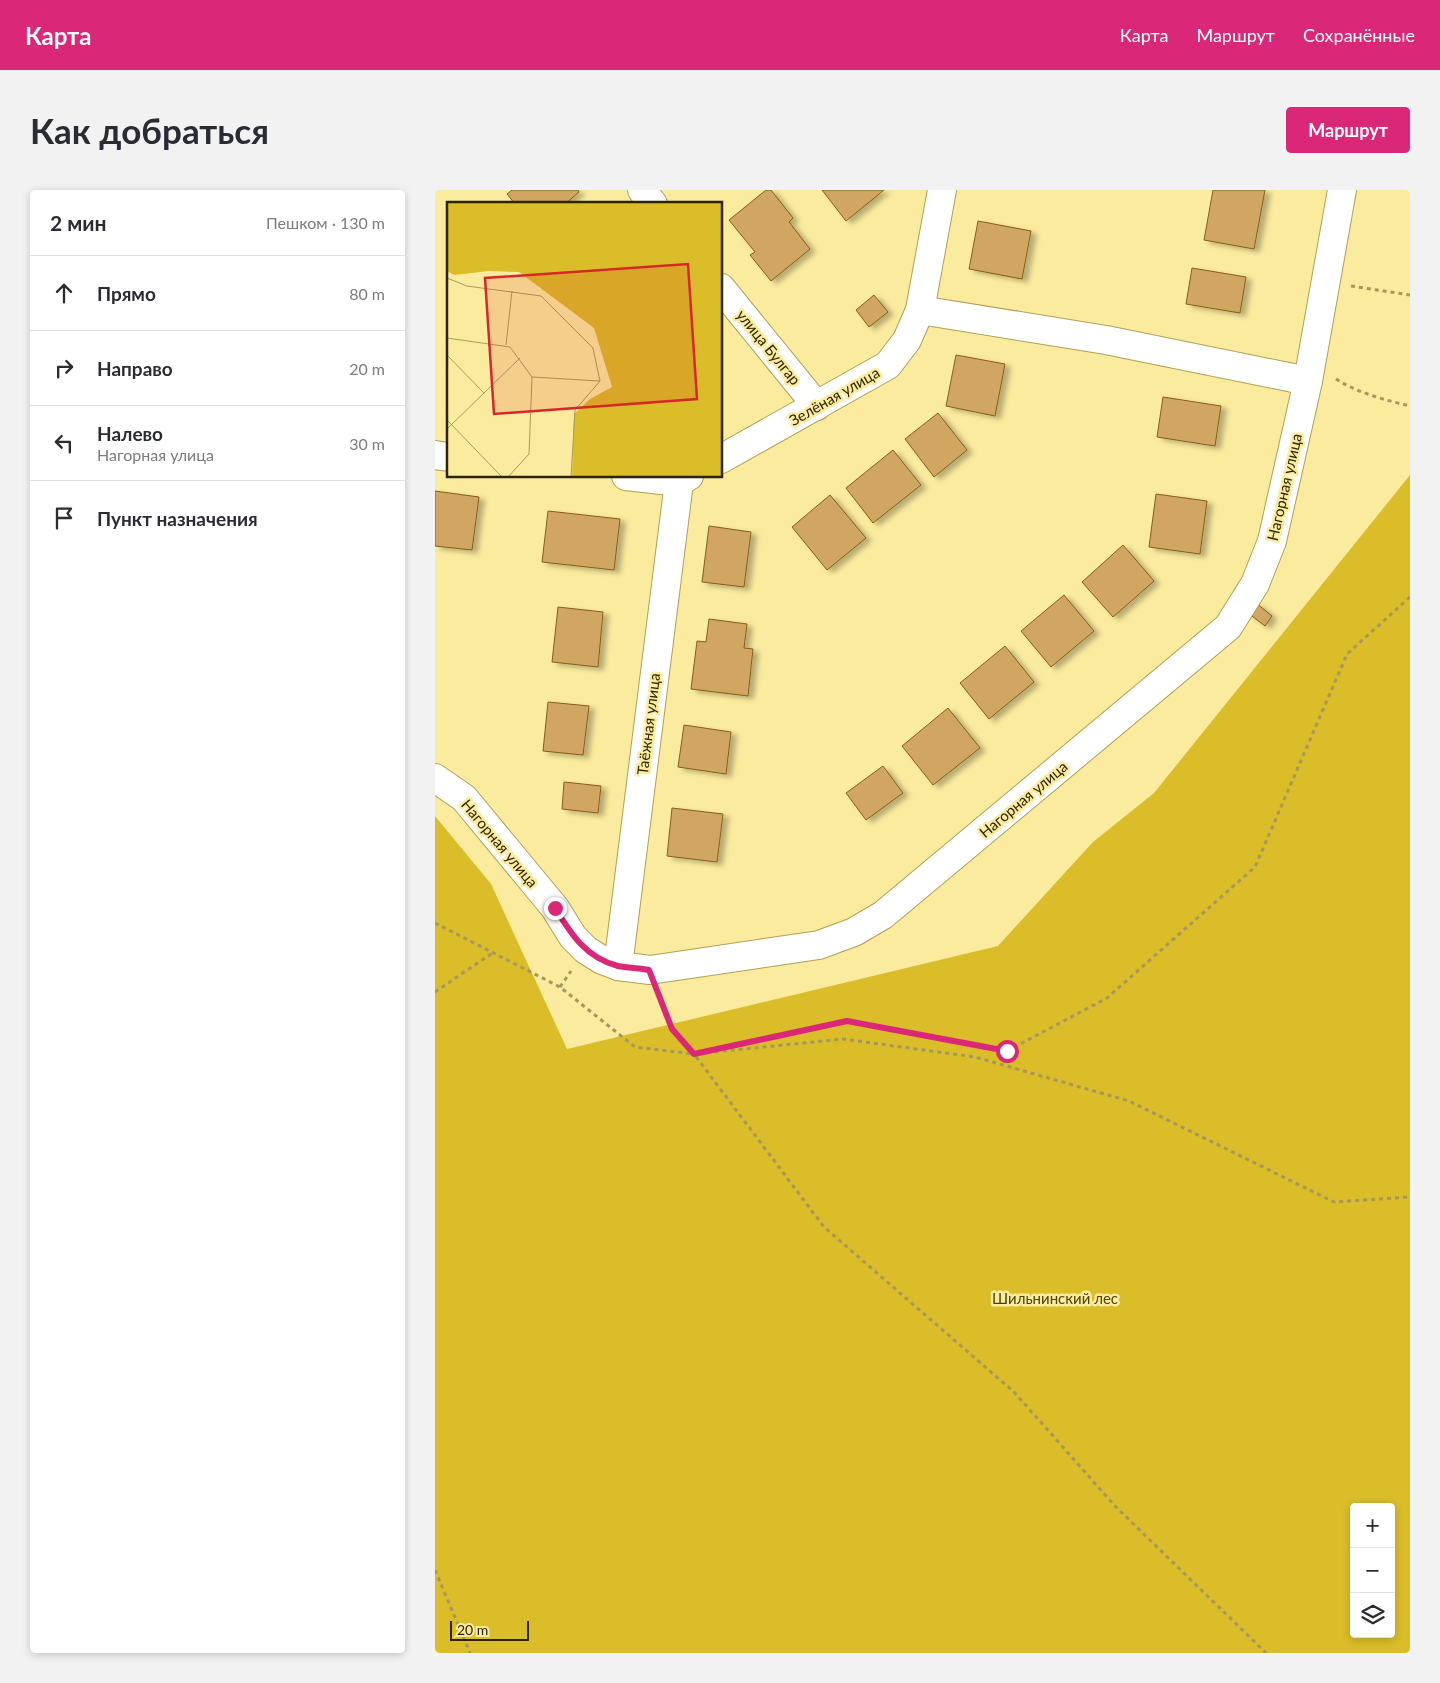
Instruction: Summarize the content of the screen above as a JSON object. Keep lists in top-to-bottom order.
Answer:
{
  "streets": {
    "street": [
      "улица Булгар",
      "Зелёная улица",
      "Нагорная улица",
      "Таёжная улица"
    ]
  },
  "crossings": [
    ["улица Булгар", "Зелёная улица"],
    ["Нагорная улица", "Таёжная улица"]
  ],
  "parks": ["Шильнинский лес"],
  "scale_bar": "20 m",
  "page": {
    "header": "Карта",
    "nav": ["Карта", "Маршрут", "Сохранённые"],
    "buttons": "Маршрут",
    "title": "Как добраться",
    "heading": ["2 мин", "Пешком · 130 m"],
    "list": [
      ["Прямо", "80 m"],
      ["Направо", "20 m"],
      ["Налево", "Нагорная улица", "30 m"],
      "Пункт назначения"
    ],
    "map_buttons": ["+", "−"],
    "scale": "20 m"
  }
}
